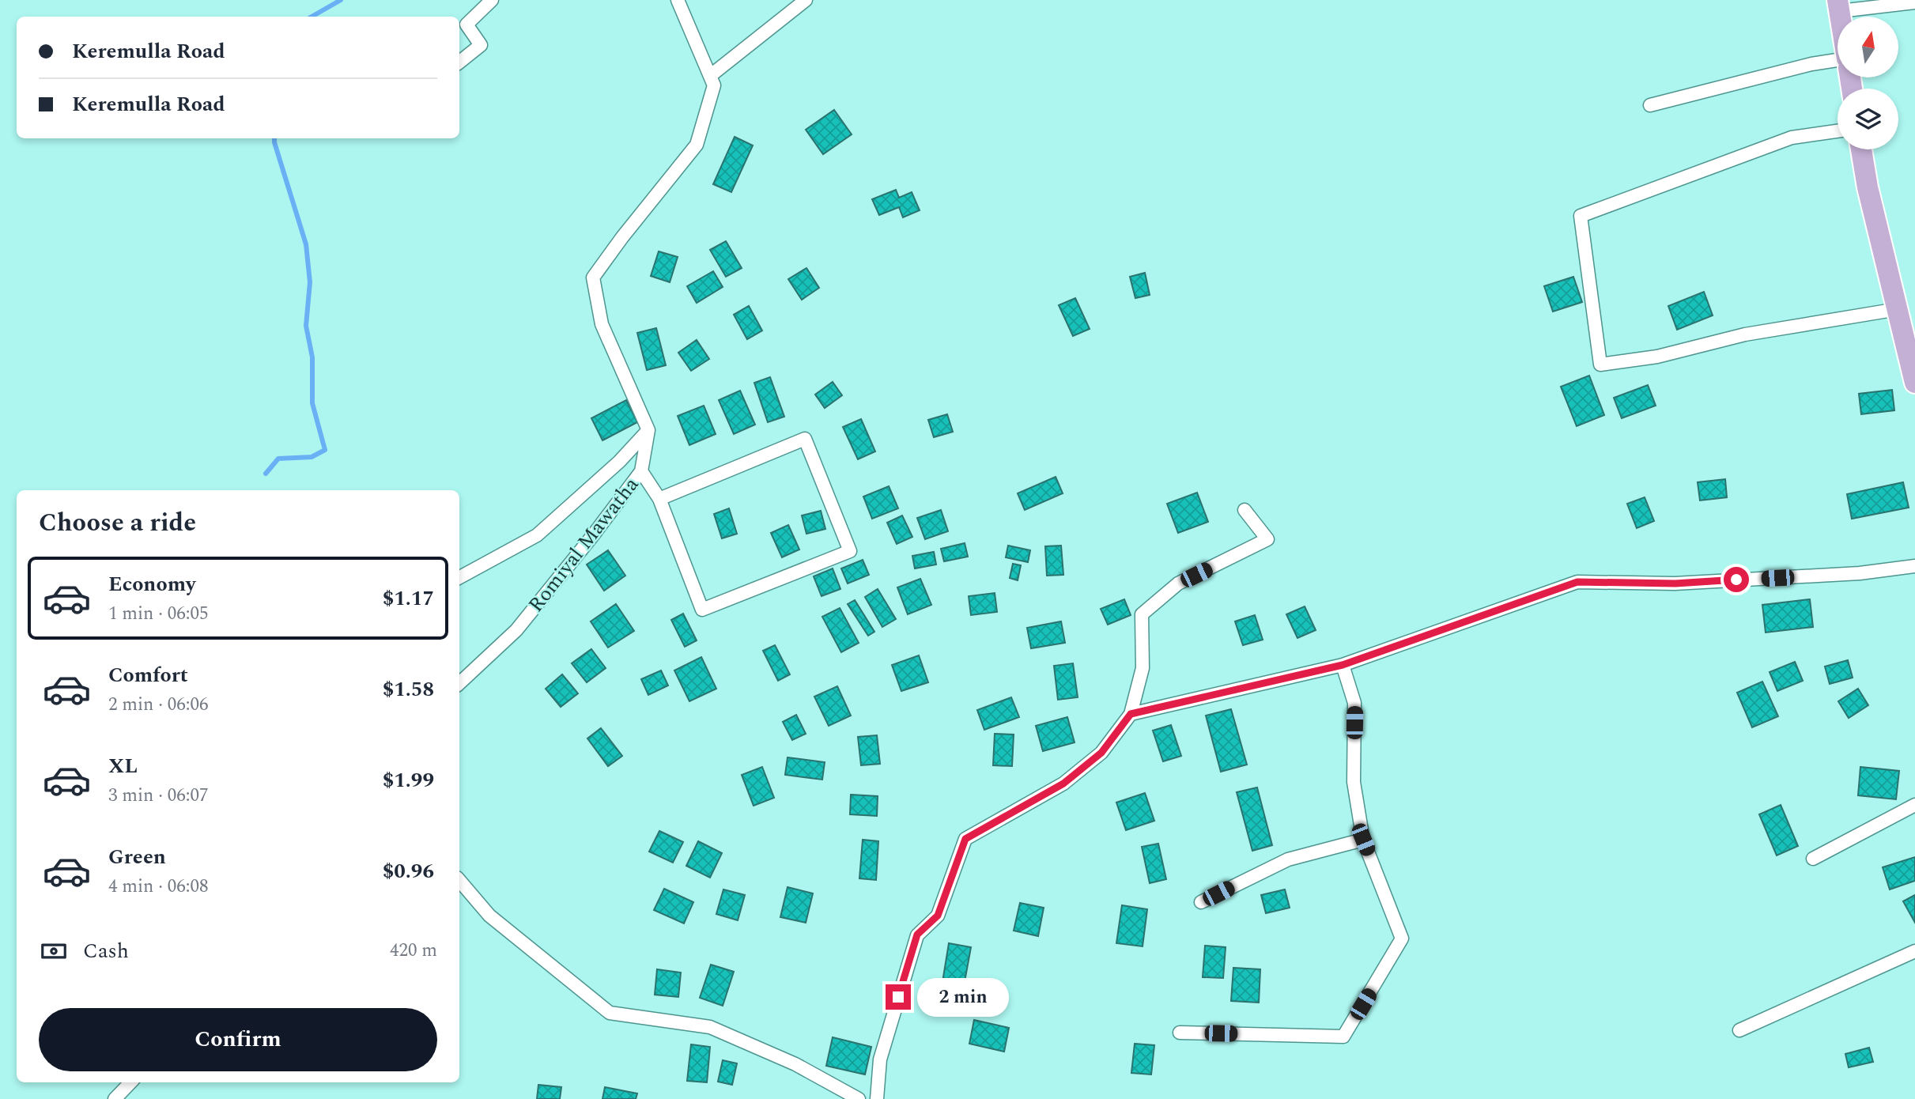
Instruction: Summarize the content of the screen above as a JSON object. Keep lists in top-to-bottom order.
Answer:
{
  "streets": {
    "street": ["Romiyal Mawatha"]
  },
  "north": "top",
  "page": {
    "banner": ["Keremulla Road", "Keremulla Road"],
    "heading": "Choose a ride",
    "list": [
      {
        "name": "Economy",
        "note": "1 min · 06:05",
        "value": "$1.17"
      },
      {
        "name": "Comfort",
        "note": "2 min · 06:06",
        "value": "$1.58"
      },
      {
        "name": "XL",
        "note": "3 min · 06:07",
        "value": "$1.99"
      },
      {
        "name": "Green",
        "note": "4 min · 06:08",
        "value": "$0.96"
      }
    ],
    "pay": ["Cash", "420 m"],
    "bubble": "2 min",
    "buttons": "Confirm"
  }
}
